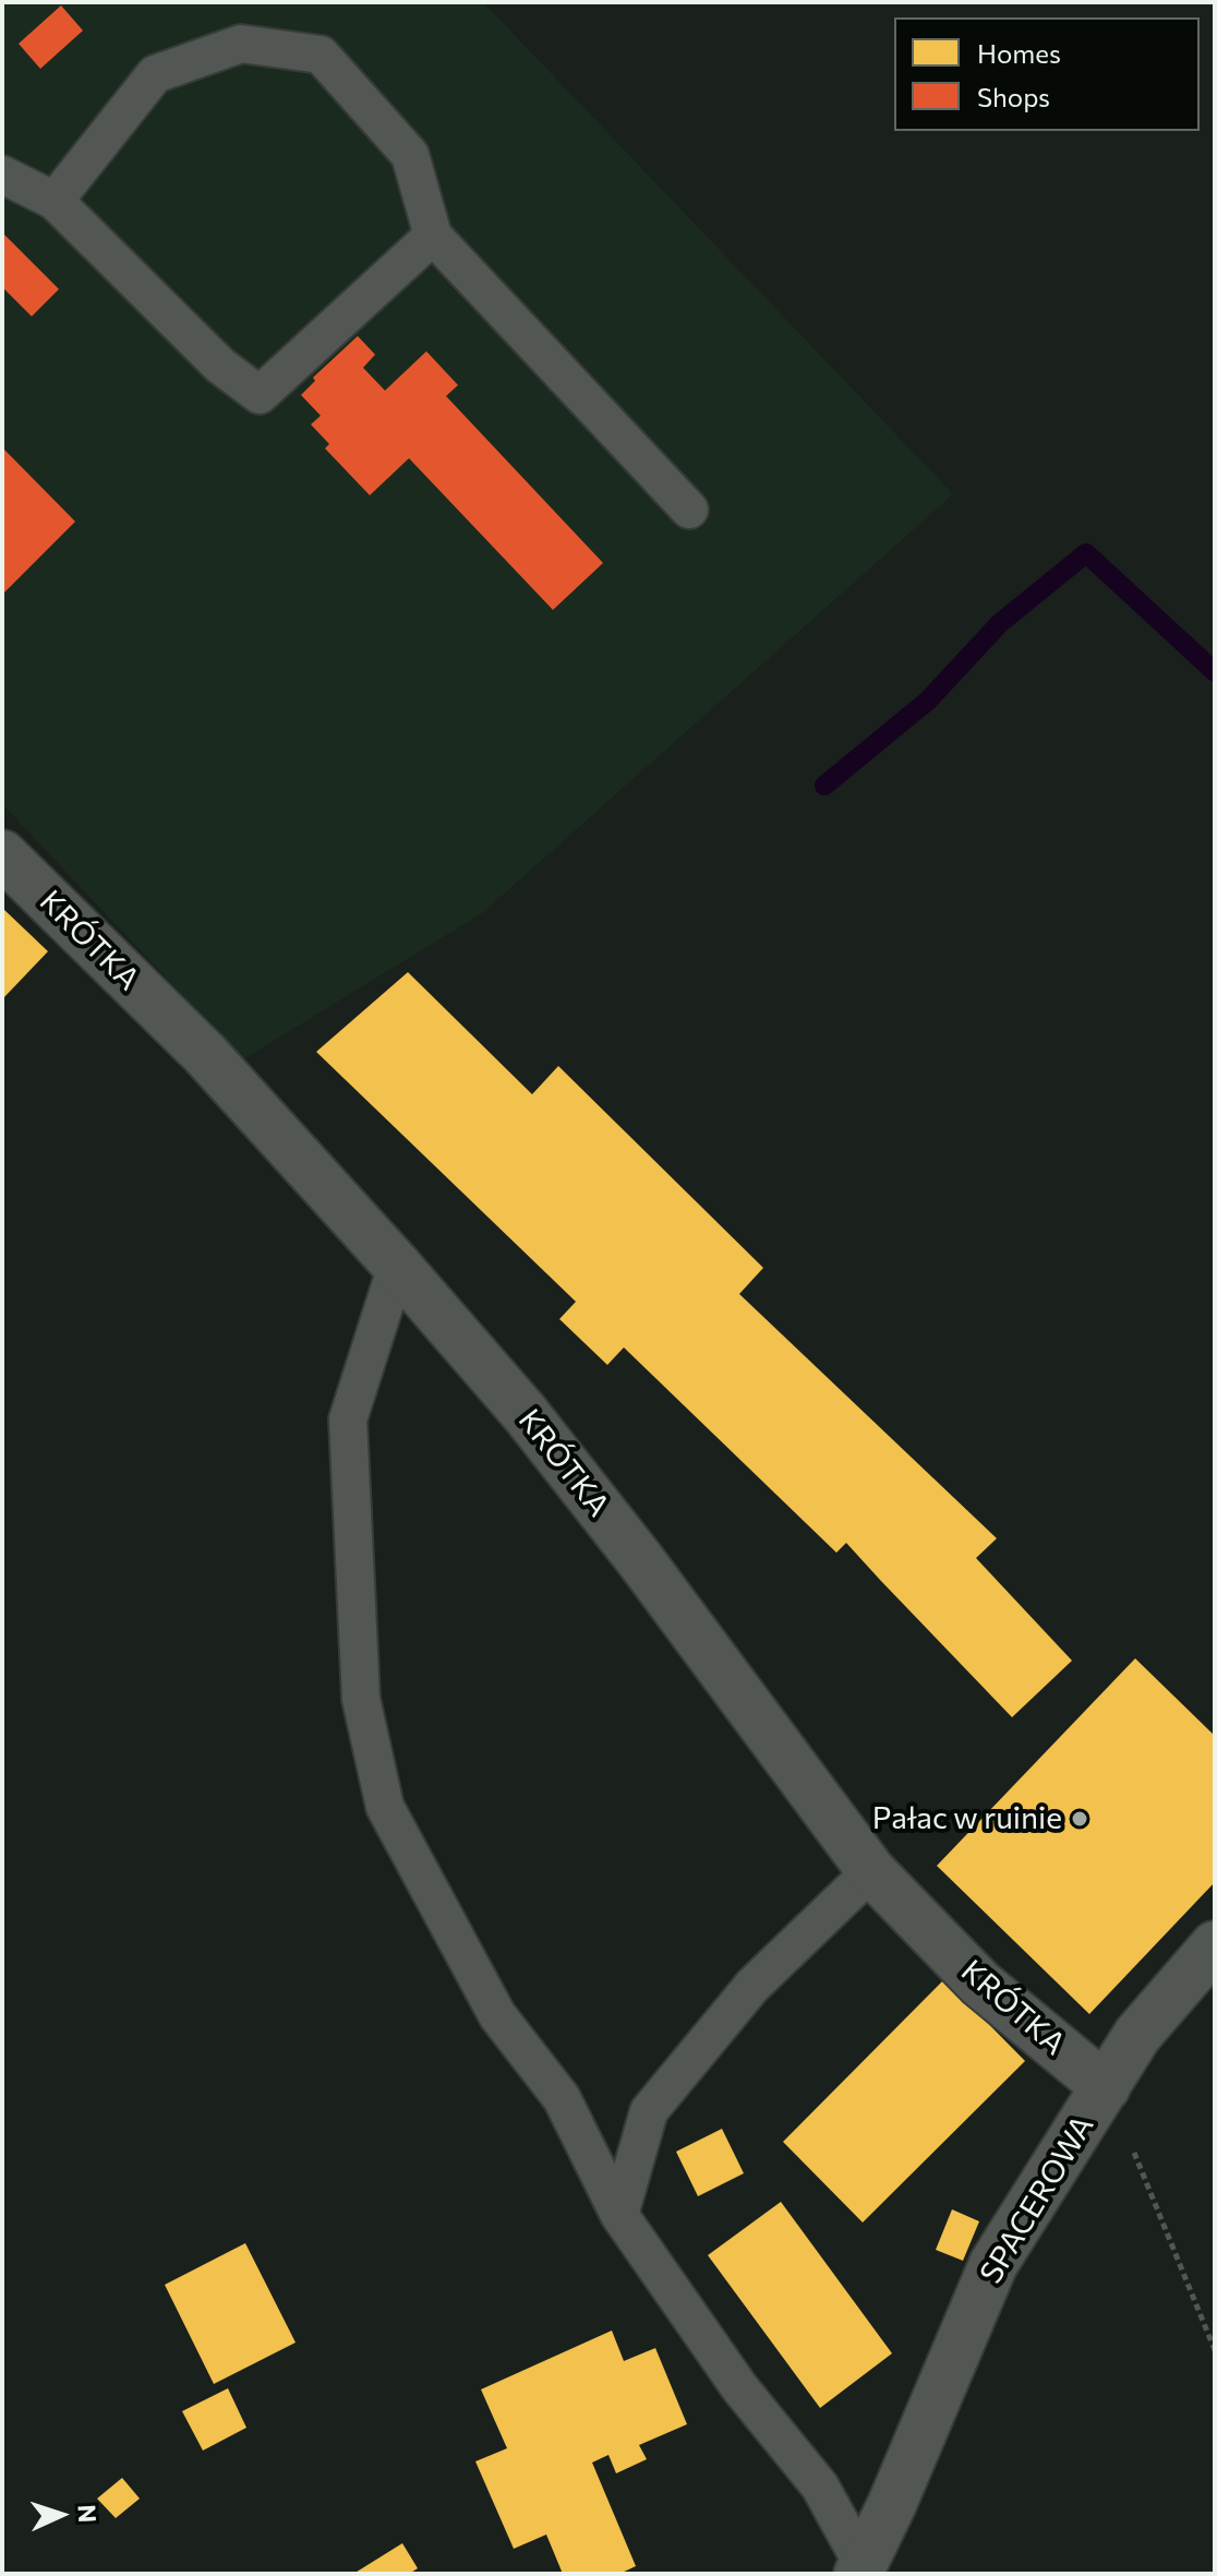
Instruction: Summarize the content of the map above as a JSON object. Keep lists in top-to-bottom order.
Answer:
{
  "streets": {
    "street": ["KRÓTKA", "SPACEROWA"]
  },
  "crossings": [
    ["KRÓTKA", "SPACEROWA"]
  ],
  "places": ["Pałac w ruinie"],
  "legend": ["Homes", "Shops"],
  "north": "right"
}
